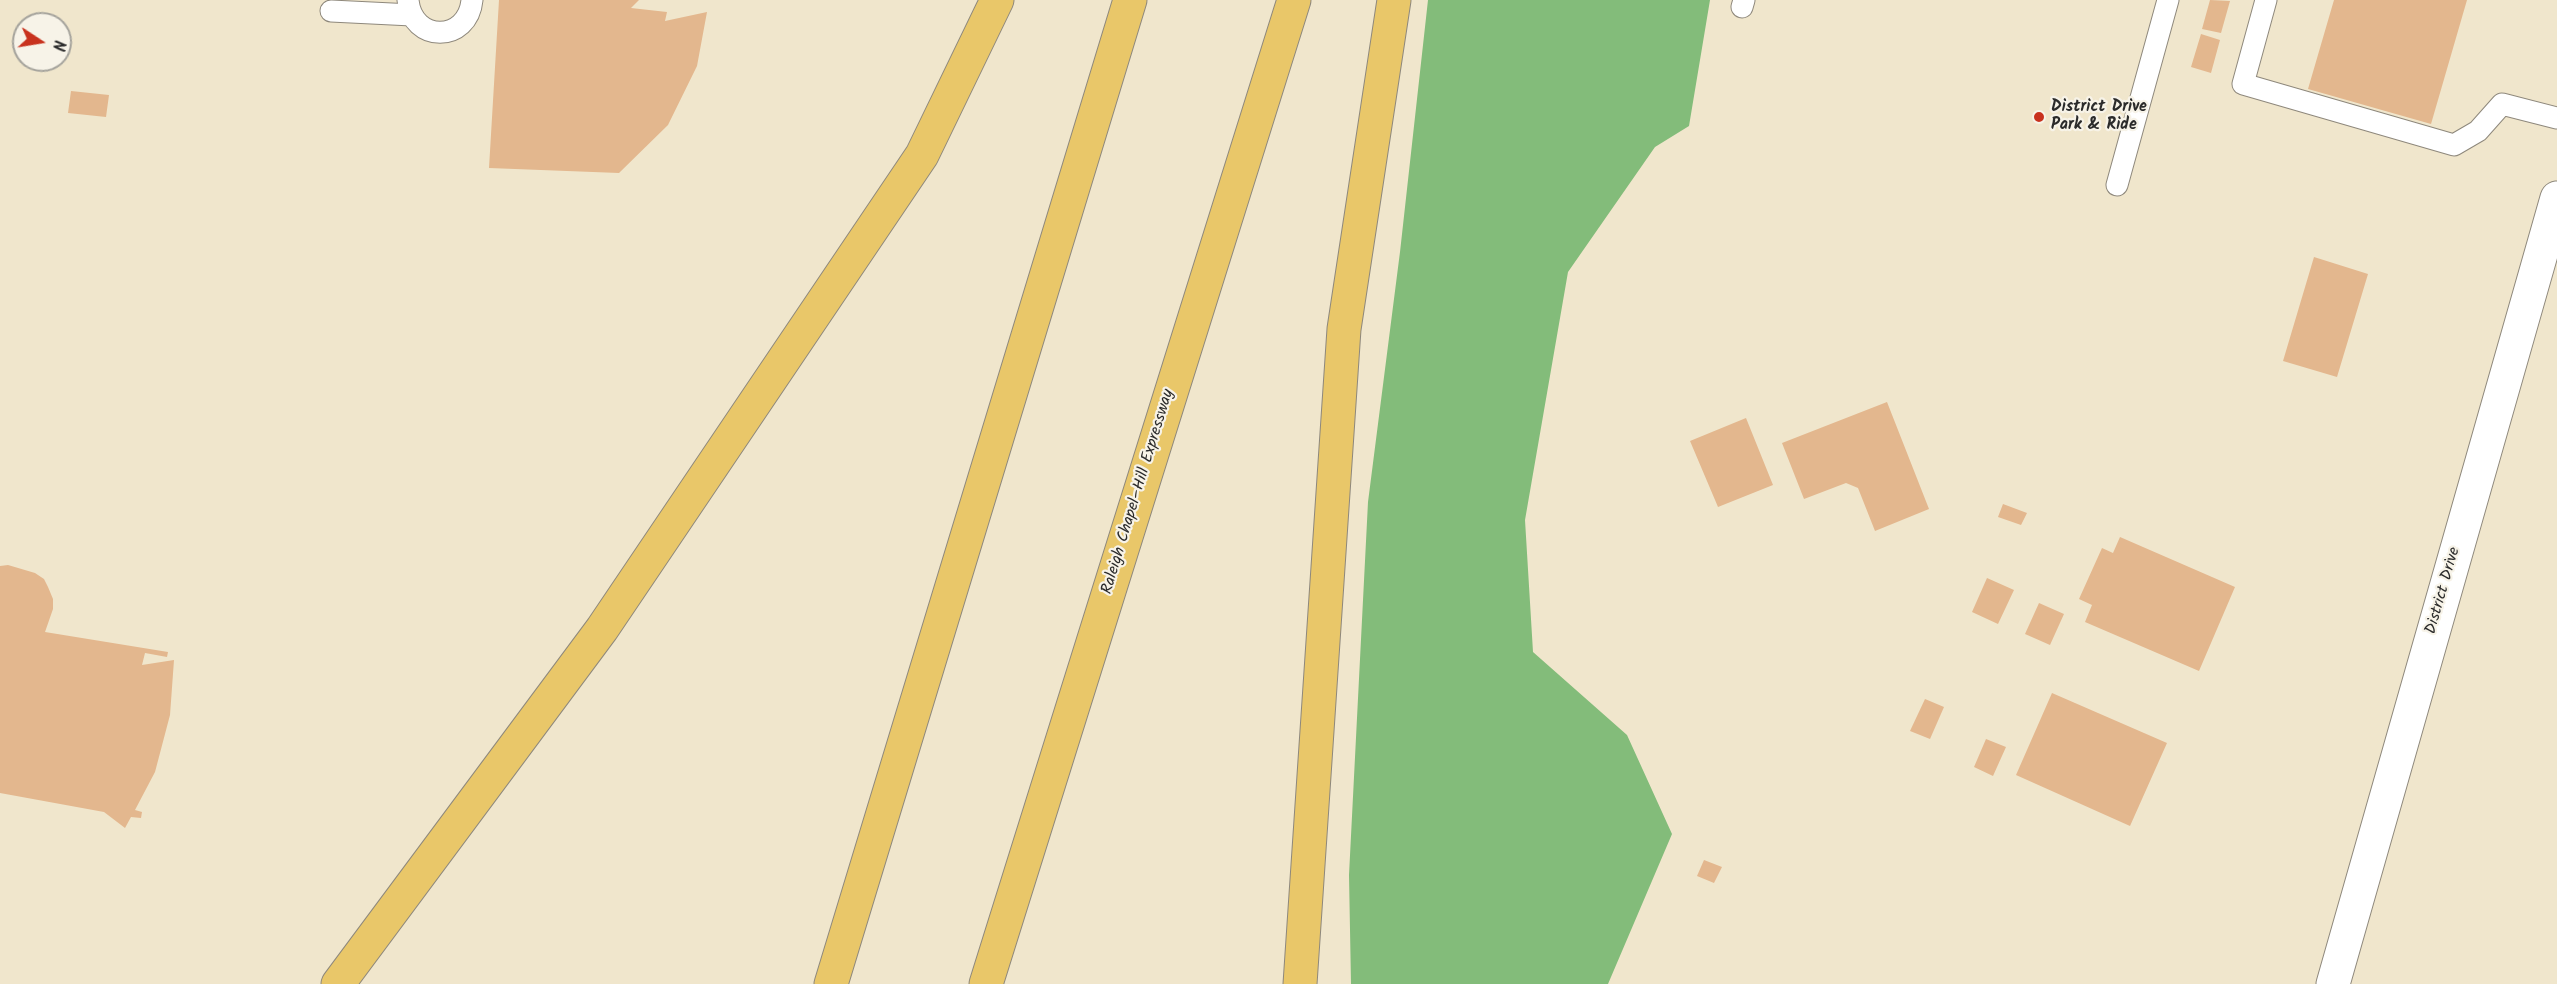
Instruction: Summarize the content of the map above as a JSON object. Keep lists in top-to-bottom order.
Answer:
{
  "streets": {
    "highway": ["Raleigh Chapel–Hill Expressway"],
    "street": ["District Drive"]
  },
  "places": ["District Drive Park & Ride"],
  "north": "right"
}
